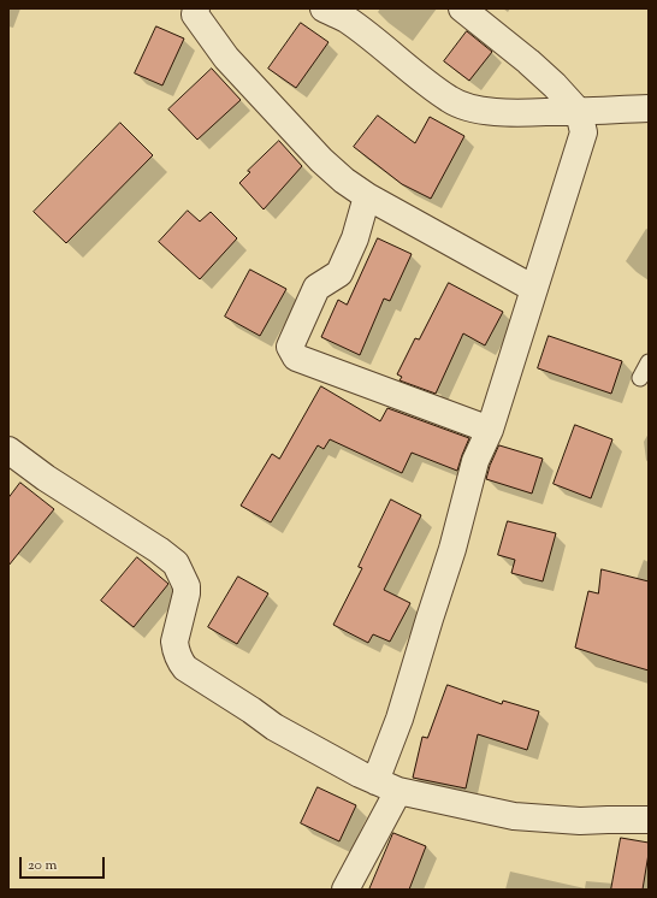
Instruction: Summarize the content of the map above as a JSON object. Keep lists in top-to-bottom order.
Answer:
{
  "scale_bar": "20 m"
}
